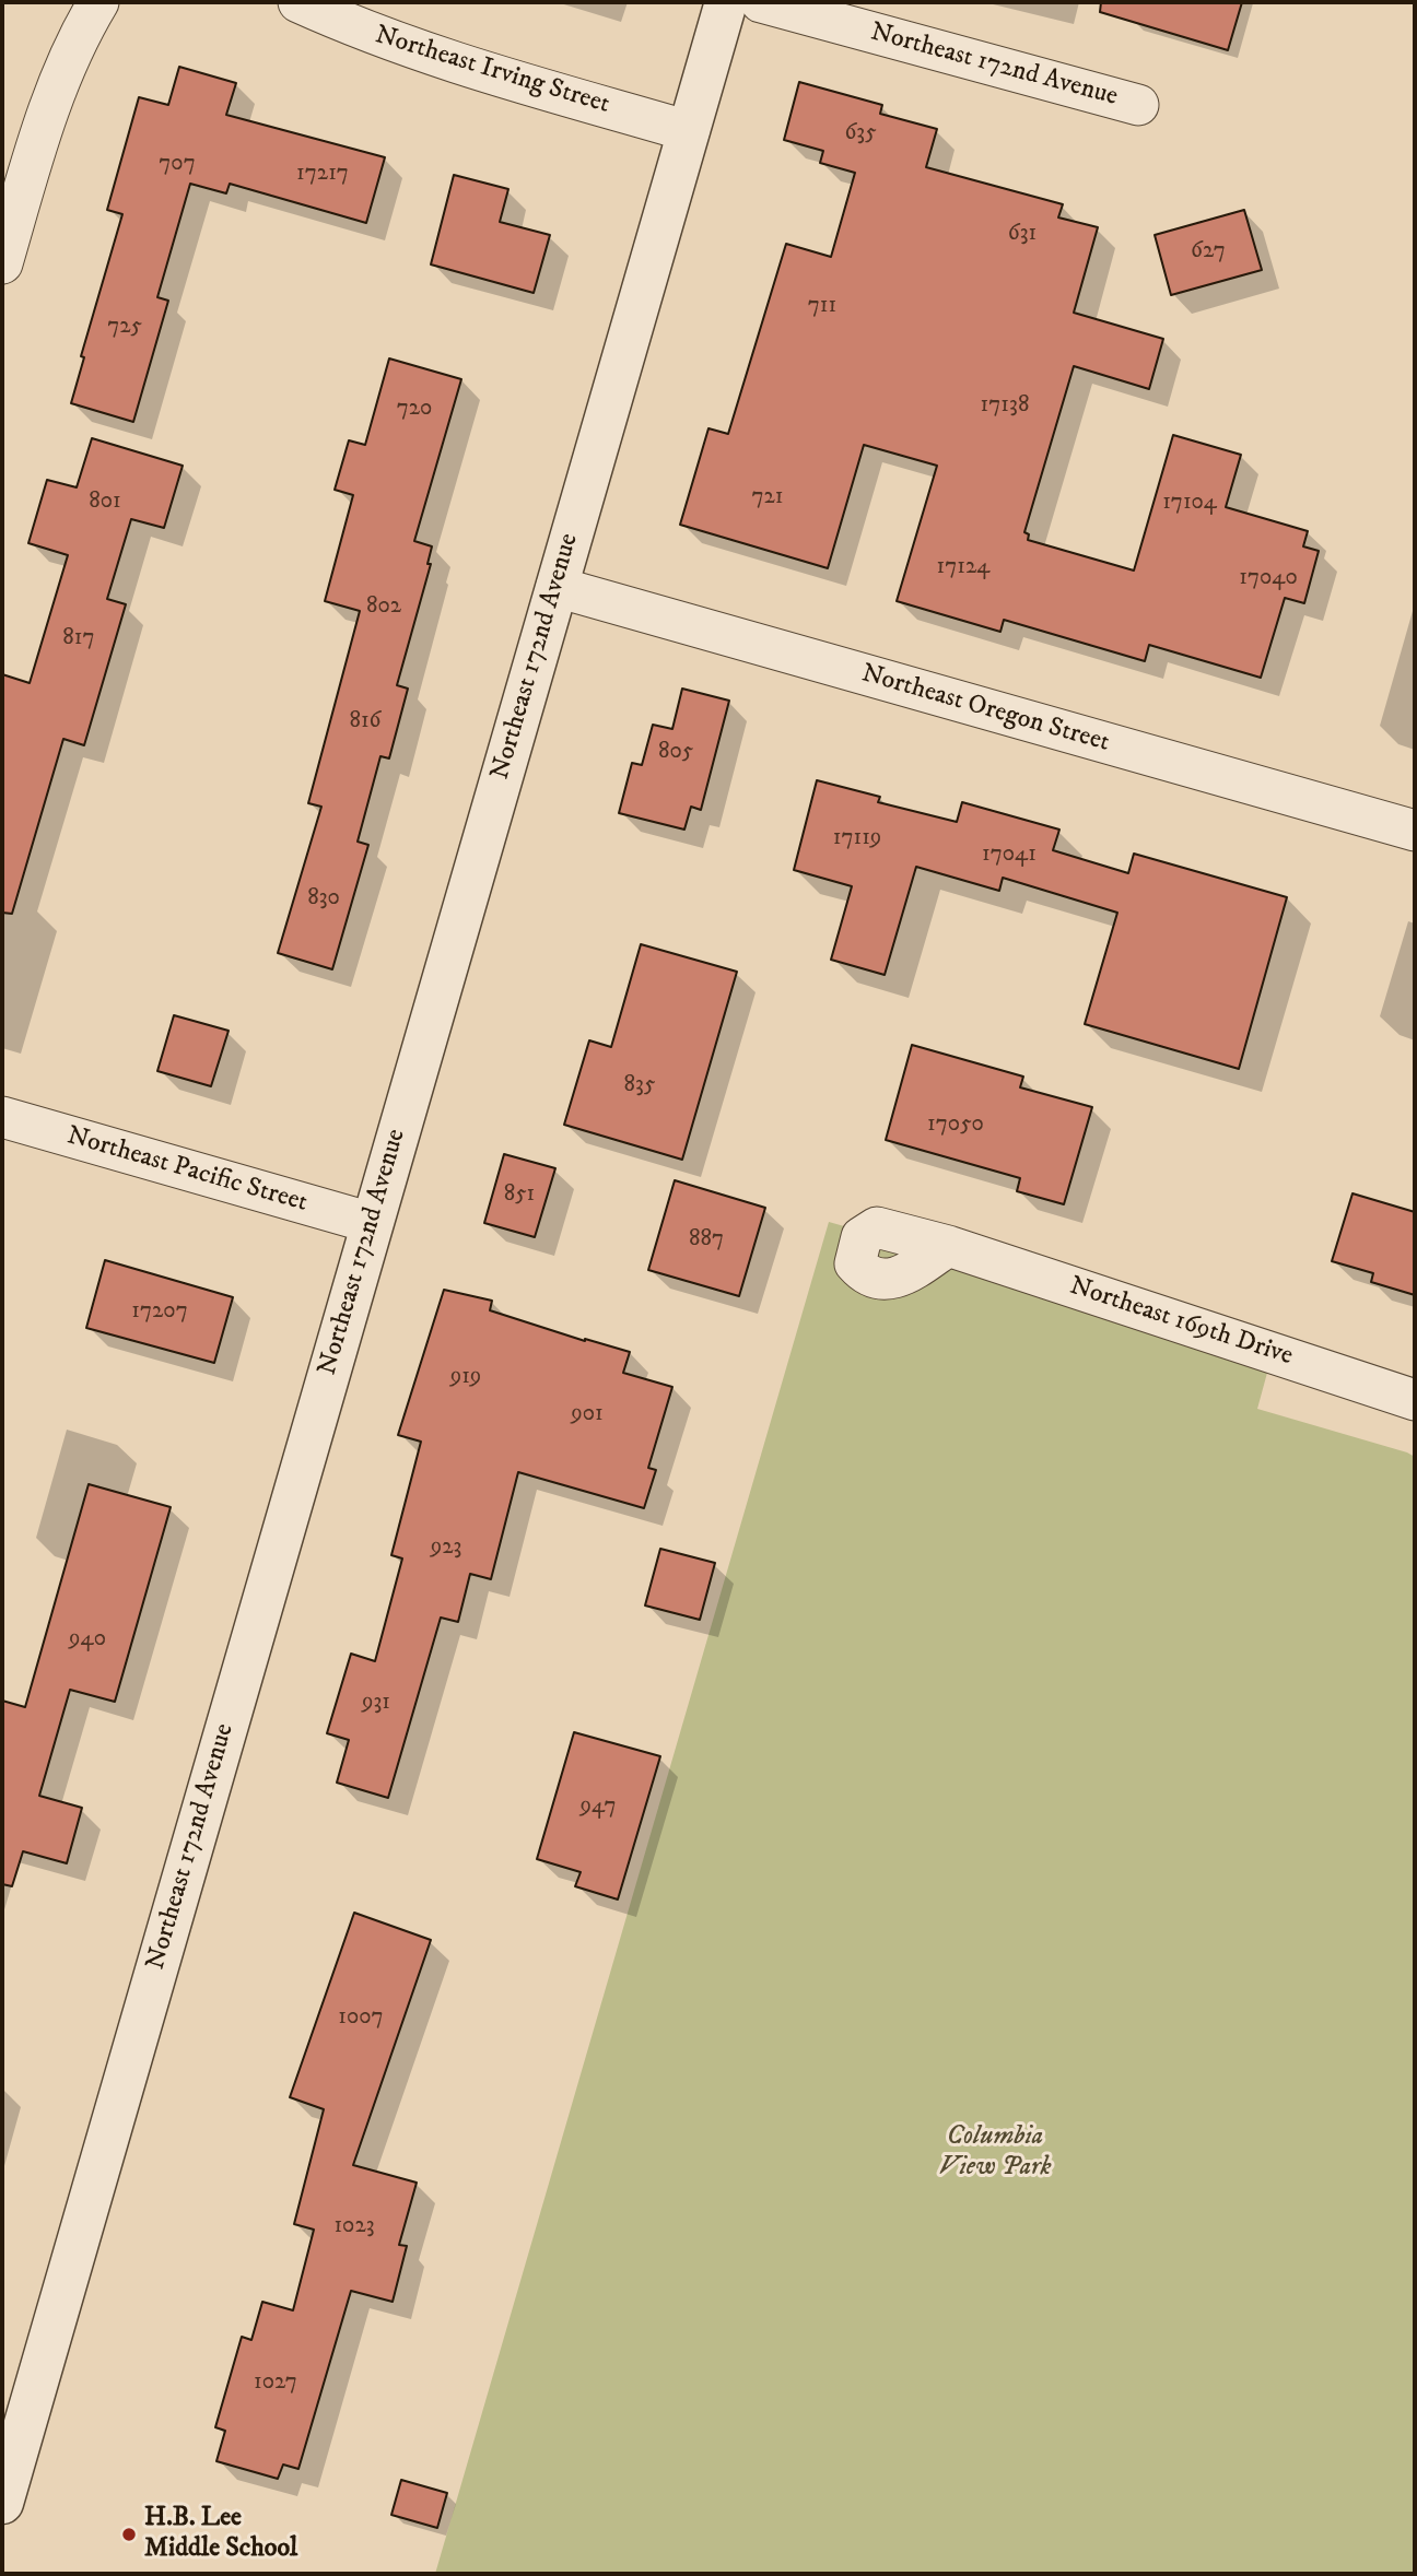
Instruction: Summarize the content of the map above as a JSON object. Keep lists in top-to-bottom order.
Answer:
{
  "streets": {
    "street": [
      "Northeast 172nd Avenue",
      "Northeast Irving Street",
      "Northeast Oregon Street",
      "Northeast Pacific Street",
      "Northeast 169th Drive"
    ]
  },
  "crossings": [
    ["Northeast 172nd Avenue", "Northeast Irving Street"],
    ["Northeast 172nd Avenue", "Northeast Oregon Street"],
    ["Northeast 172nd Avenue", "Northeast Pacific Street"]
  ],
  "parks": ["Columbia View Park"],
  "places": ["H.B. Lee Middle School"],
  "house_numbers": [
    "635",
    "707",
    "17217",
    "631",
    "627",
    "711",
    "725",
    "17138",
    "720",
    "721",
    "801",
    "17104",
    "17124",
    "17040",
    "802",
    "817",
    "816",
    "805",
    "17119",
    "17041",
    "830",
    "835",
    "17050",
    "851",
    "887",
    "17207",
    "919",
    "901",
    "923",
    "940",
    "931",
    "947",
    "1007",
    "1023",
    "1027"
  ]
}
